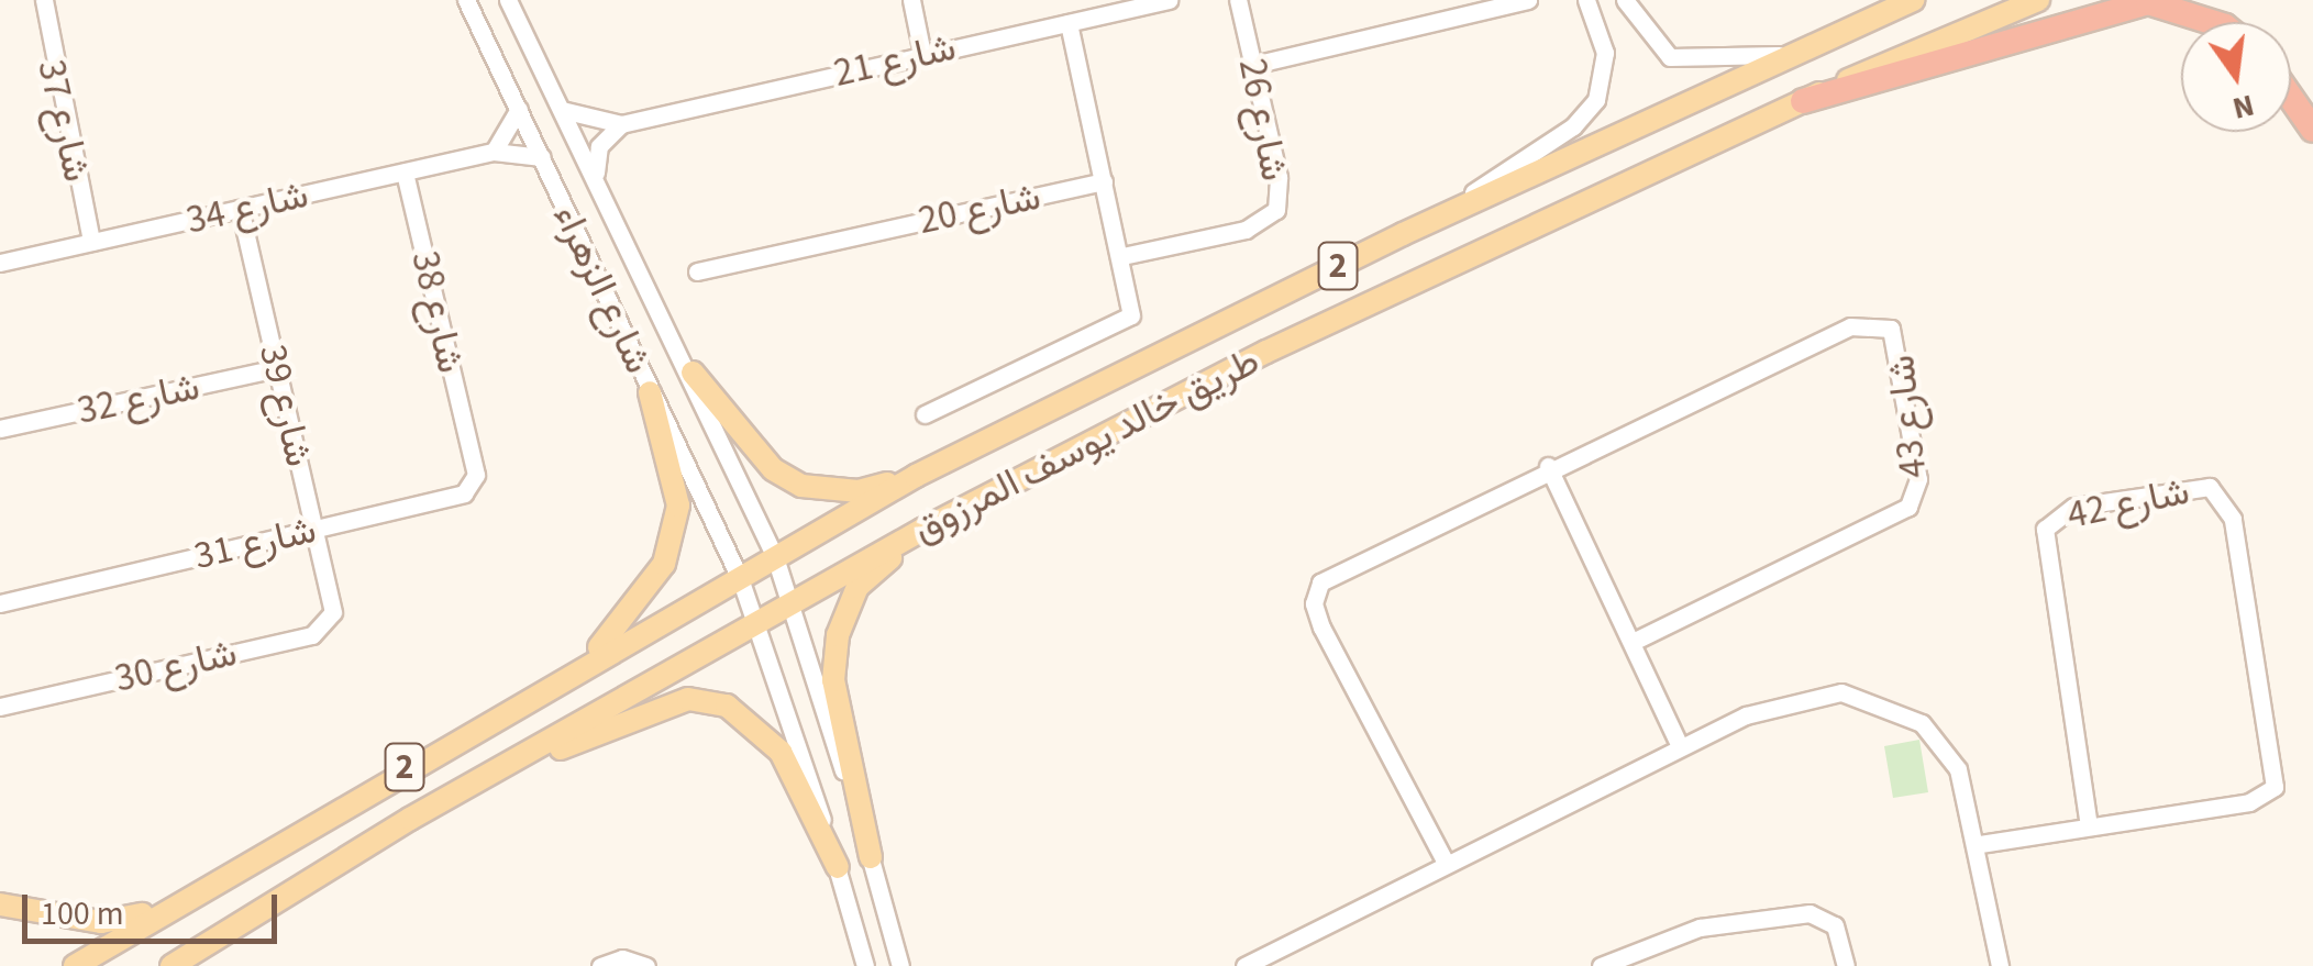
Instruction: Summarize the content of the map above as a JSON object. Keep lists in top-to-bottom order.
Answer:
{
  "streets": {
    "main road": ["2", "طريق خالد يوسف المرزوق"],
    "street": [
      "شارع 21",
      "شارع 26",
      "شارع 37",
      "شارع 34",
      "شارع 20",
      "شارع الزهراء",
      "شارع 38",
      "شارع 32",
      "شارع 39",
      "شارع 43",
      "شارع 42",
      "شارع 31",
      "شارع 30"
    ]
  },
  "crossings": [
    ["شارع 21", "شارع الزهراء"],
    ["شارع 37", "شارع 34"],
    ["شارع 34", "شارع الزهراء"],
    ["شارع 34", "شارع 38"],
    ["شارع 34", "شارع 39"],
    ["شارع الزهراء", "طريق خالد يوسف المرزوق"],
    ["شارع 38", "شارع 31"],
    ["شارع 32", "شارع 39"],
    ["شارع 39", "شارع 31"],
    ["شارع 39", "شارع 30"]
  ],
  "scale_bar": "100 m",
  "north": "bottom"
}
